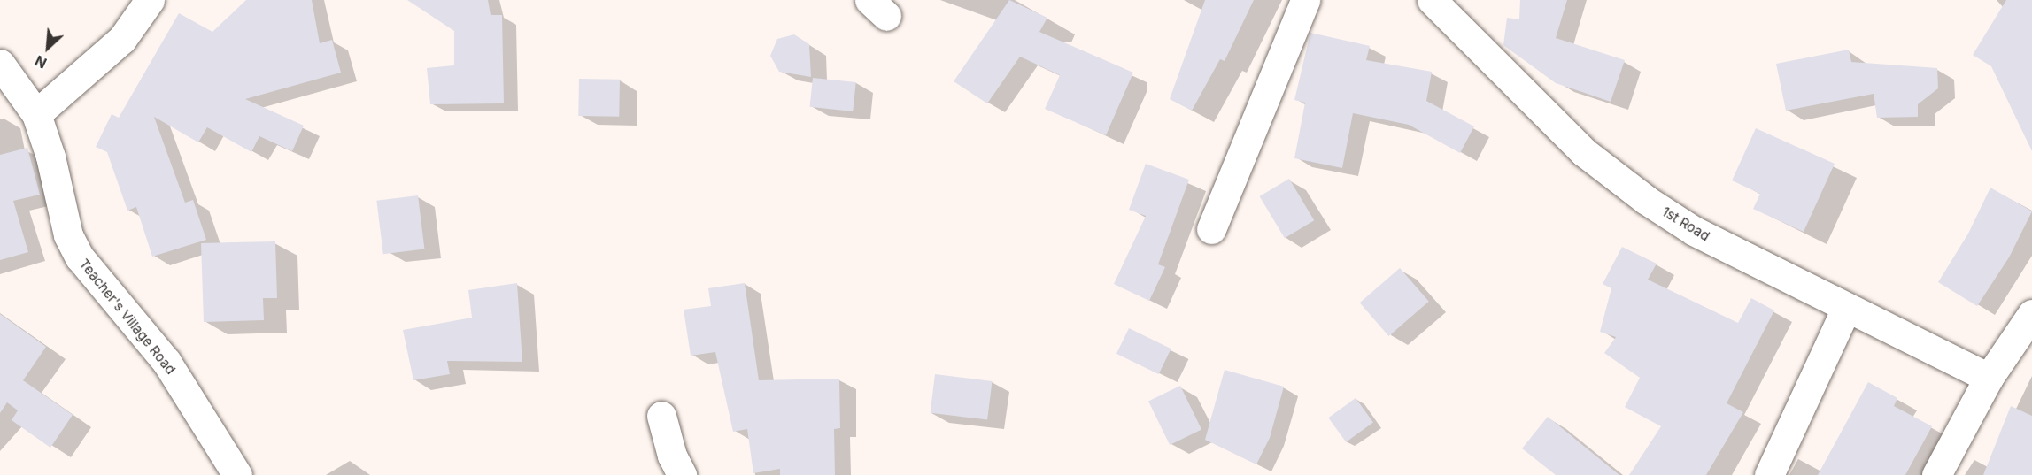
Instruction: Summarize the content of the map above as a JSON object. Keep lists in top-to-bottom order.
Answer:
{
  "streets": {
    "street": ["1st Road", "Teacher's Village Road"]
  },
  "north": "bottom left"
}
